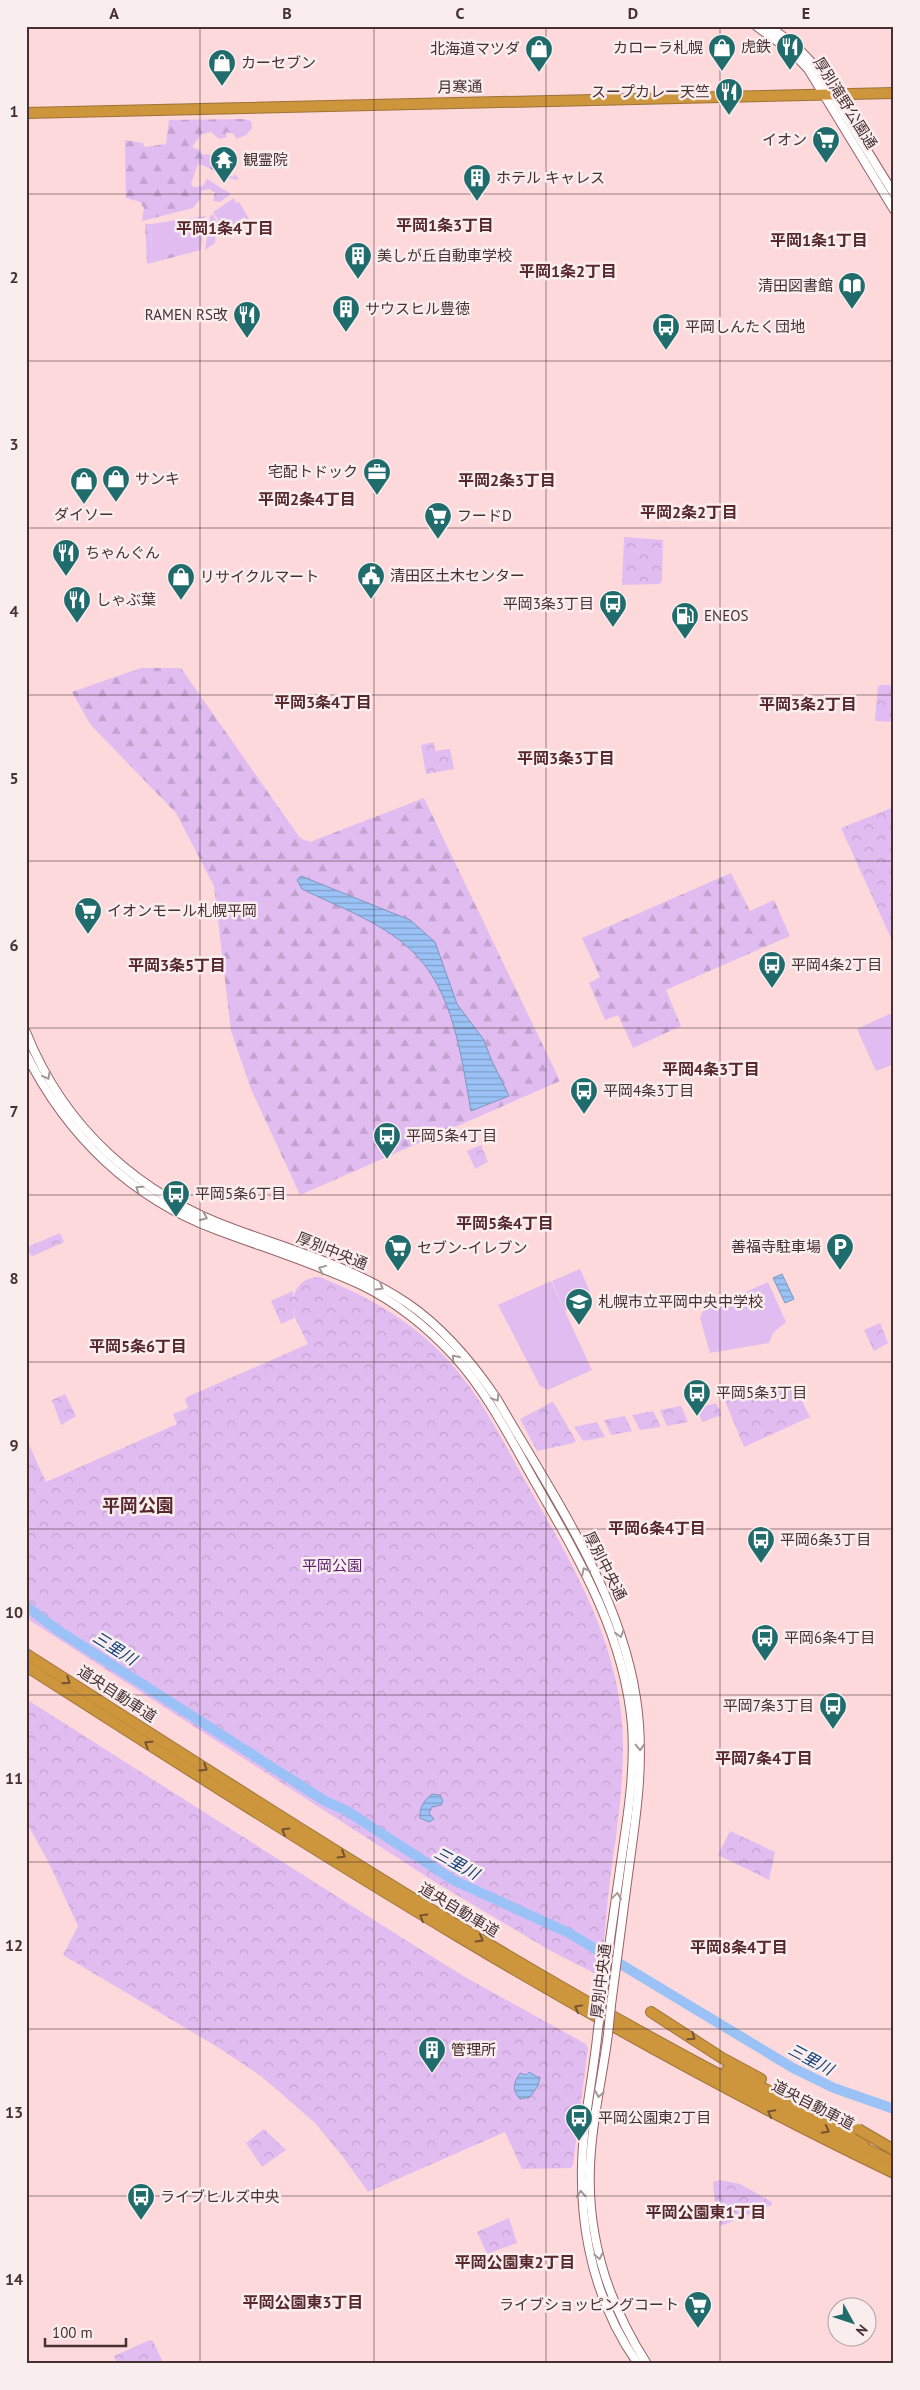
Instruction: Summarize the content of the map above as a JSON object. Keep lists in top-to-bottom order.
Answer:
{
  "streets": {
    "highway": ["月寒通", "道央自動車道"],
    "main road": ["厚別滝野公園通", "厚別中央通"]
  },
  "crossings": [
    ["月寒通", "厚別滝野公園通"]
  ],
  "districts": [
    "平岡1条3丁目",
    "平岡1条4丁目",
    "平岡1条1丁目",
    "平岡1条2丁目",
    "平岡2条3丁目",
    "平岡2条4丁目",
    "平岡2条2丁目",
    "平岡3条4丁目",
    "平岡3条2丁目",
    "平岡3条3丁目",
    "平岡3条5丁目",
    "平岡4条3丁目",
    "平岡5条4丁目",
    "平岡5条6丁目",
    "平岡公園",
    "平岡6条4丁目",
    "平岡7条4丁目",
    "平岡8条4丁目",
    "平岡公園東1丁目",
    "平岡公園東2丁目",
    "平岡公園東3丁目"
  ],
  "water": ["三里川"],
  "parks": ["平岡公園"],
  "places": {
    "restaurant": [
      "虎鉄",
      "スープカレー天竺",
      "RAMEN RS改",
      "ちゃんぐん",
      "しゃぶ葉"
    ],
    "shop": [
      "カローラ札幌",
      "北海道マツダ",
      "カーセブン",
      "サンキ",
      "ダイソー",
      "リサイクルマート"
    ],
    "supermarket": [
      "イオン",
      "フードD",
      "イオンモール札幌平岡",
      "セブン-イレブン",
      "ライブショッピングコート"
    ],
    "temple": ["観霊院"],
    "building": [
      "ホテル キャレス",
      "美しが丘自動車学校",
      "サウスヒル豊徳",
      "管理所"
    ],
    "library": ["清田図書館"],
    "bus stop": [
      "平岡しんたく団地",
      "平岡3条3丁目",
      "平岡4条2丁目",
      "平岡4条3丁目",
      "平岡5条4丁目",
      "平岡5条6丁目",
      "平岡5条3丁目",
      "平岡6条3丁目",
      "平岡6条4丁目",
      "平岡7条3丁目",
      "平岡公園東2丁目",
      "ライブヒルズ中央"
    ],
    "office": ["宅配トドック"],
    "public building": ["清田区土木センター"],
    "fuel station": ["ENEOS"],
    "parking": ["善福寺駐車場"],
    "school or university": ["札幌市立平岡中央中学校"]
  },
  "scale_bar": "100 m",
  "north": "bottom right",
  "grid": {
    "columns": [
      "A",
      "B",
      "C",
      "D",
      "E"
    ],
    "rows": [
      "1",
      "2",
      "3",
      "4",
      "5",
      "6",
      "7",
      "8",
      "9",
      "10",
      "11",
      "12",
      "13",
      "14"
    ]
  }
}
